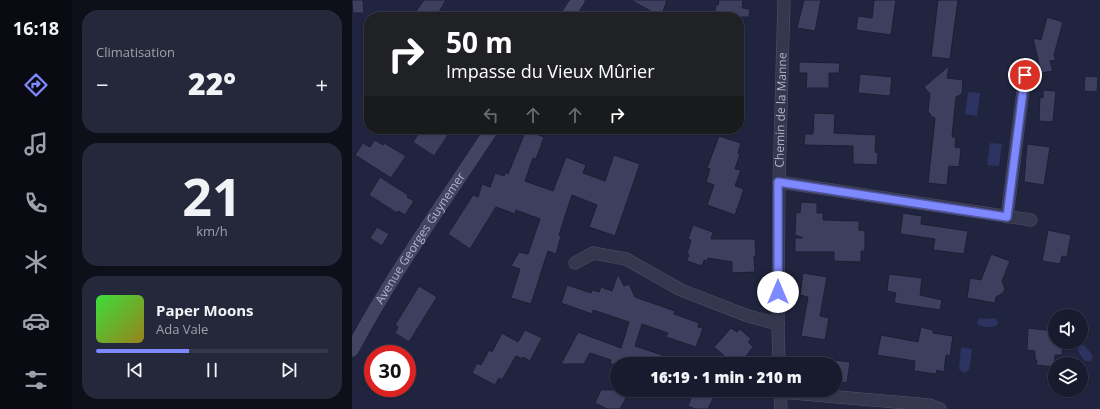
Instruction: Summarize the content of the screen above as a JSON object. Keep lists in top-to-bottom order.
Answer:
{
  "streets": {
    "main road": ["Avenue Georges Guynemer"],
    "street": ["Chemin de la Manne"]
  },
  "page": {
    "tabs": "16:18",
    "tile": [
      "Climatisation",
      ["21", "km/h"]
    ],
    "turn": ["50 m", "Impasse du Vieux Mûrier"],
    "heat": ["−", "22°", "+"],
    "song": ["Paper Moons", "Ada Vale"],
    "limit": "30",
    "trip": "16:19 · 1 min · 210 m"
  }
}
